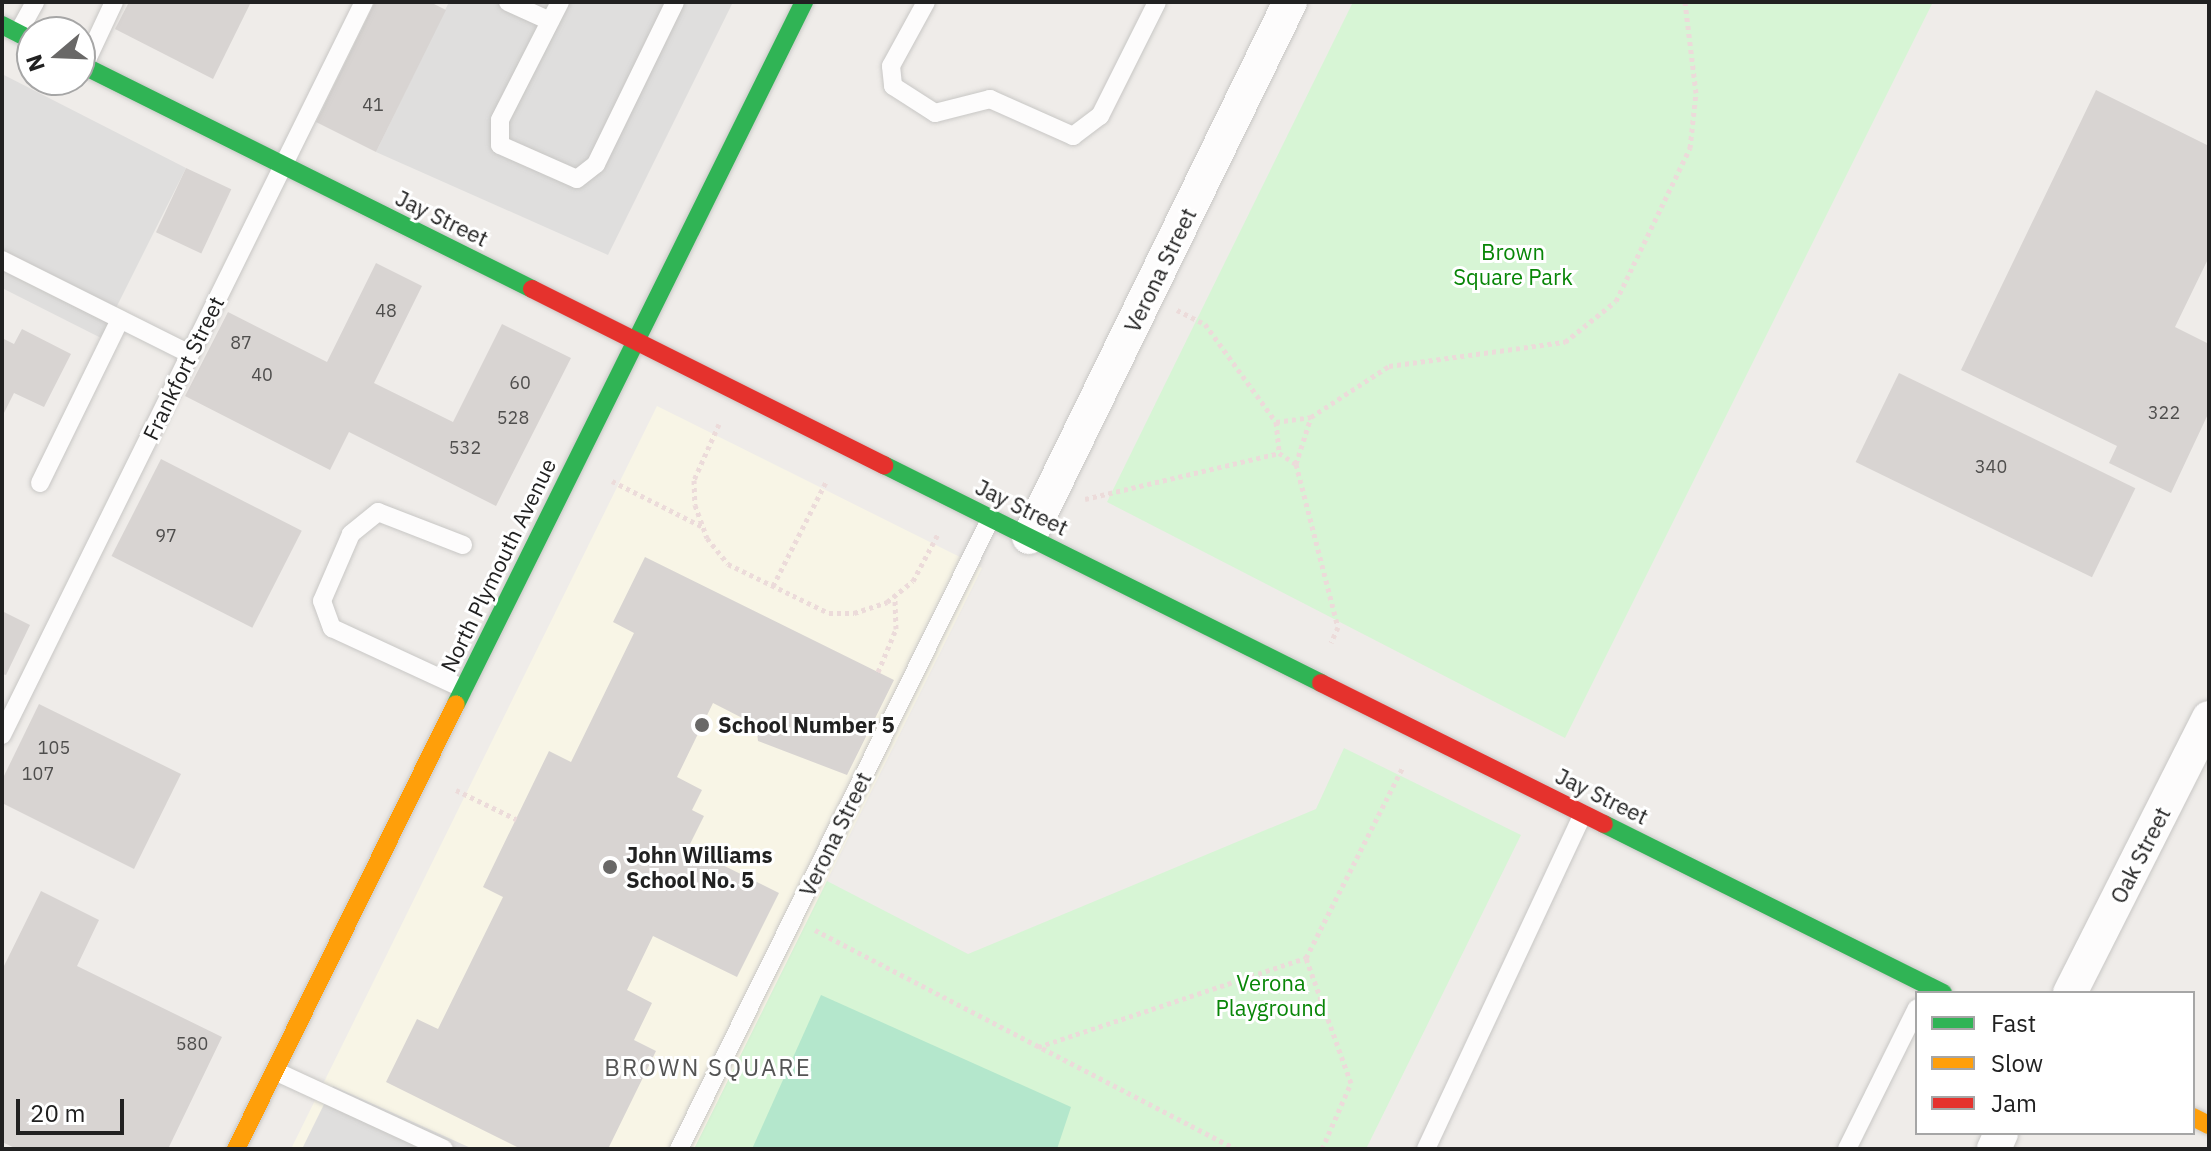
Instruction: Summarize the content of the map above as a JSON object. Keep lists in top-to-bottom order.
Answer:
{
  "streets": {
    "street": [
      "Jay Street",
      "Verona Street",
      "North Plymouth Avenue",
      "Oak Street"
    ],
    "lane": ["Frankfort Street"]
  },
  "crossings": [
    ["Jay Street", "Verona Street"],
    ["Jay Street", "Frankfort Street"],
    ["Jay Street", "North Plymouth Avenue"]
  ],
  "districts": ["BROWN SQUARE"],
  "parks": ["Brown Square Park", "Verona Playground"],
  "places": ["School Number 5", "John Williams School No. 5"],
  "house_numbers": [
    "41",
    "48",
    "87",
    "40",
    "60",
    "322",
    "528",
    "532",
    "340",
    "97",
    "105",
    "107",
    "580"
  ],
  "legend": ["Fast", "Slow", "Jam"],
  "scale_bar": "20 m",
  "north": "left"
}
